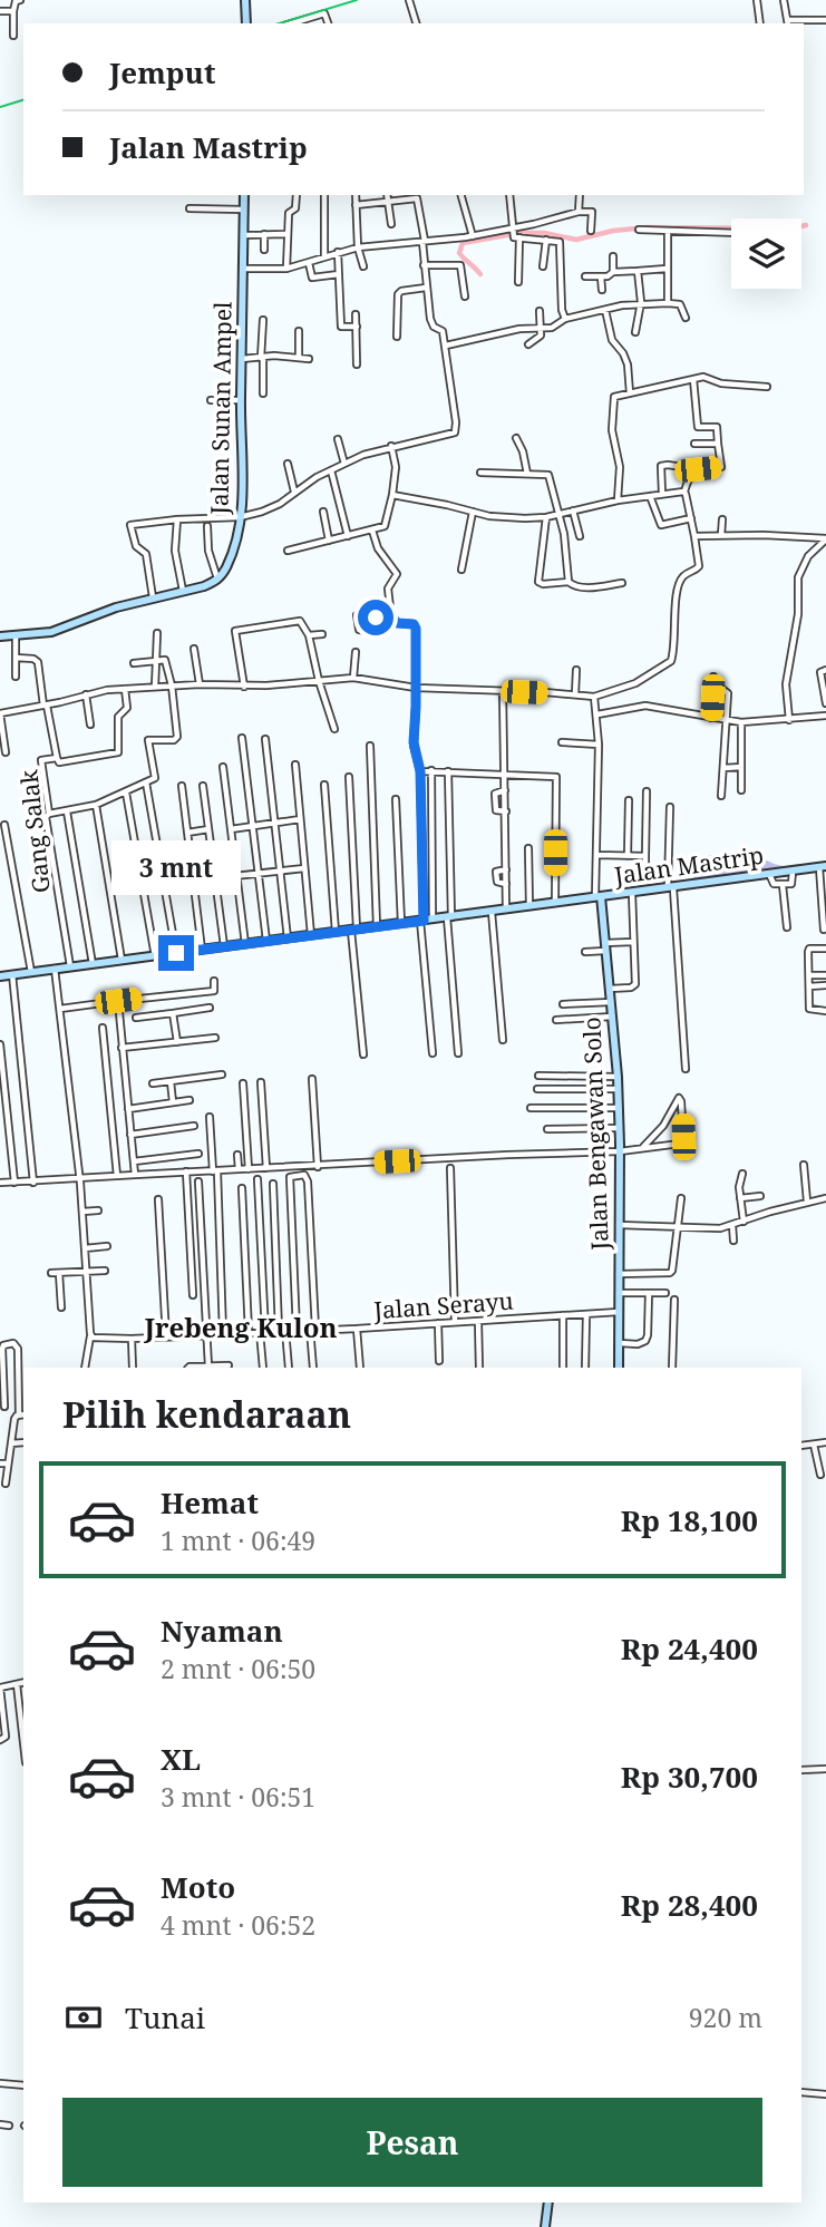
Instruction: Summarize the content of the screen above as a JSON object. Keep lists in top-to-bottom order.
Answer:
{
  "streets": {
    "main road": ["Jalan Sunan Ampel", "Jalan Mastrip", "Jalan Bengawan Solo"],
    "street": ["Gang Salak", "Jalan Serayu"]
  },
  "crossings": [
    ["Gang Salak", "Jalan Mastrip"],
    ["Jalan Mastrip", "Jalan Bengawan Solo"],
    ["Jalan Bengawan Solo", "Jalan Serayu"]
  ],
  "districts": ["Jrebeng Kulon"],
  "page": {
    "banner": ["Jemput", "Jalan Mastrip"],
    "bubble": "3 mnt",
    "heading": "Pilih kendaraan",
    "list": [
      {
        "name": "Hemat",
        "note": "1 mnt · 06:49",
        "value": "Rp 18,100"
      },
      {
        "name": "Nyaman",
        "note": "2 mnt · 06:50",
        "value": "Rp 24,400"
      },
      {
        "name": "XL",
        "note": "3 mnt · 06:51",
        "value": "Rp 30,700"
      },
      {
        "name": "Moto",
        "note": "4 mnt · 06:52",
        "value": "Rp 28,400"
      }
    ],
    "pay": ["Tunai", "920 m"],
    "buttons": "Pesan"
  }
}
